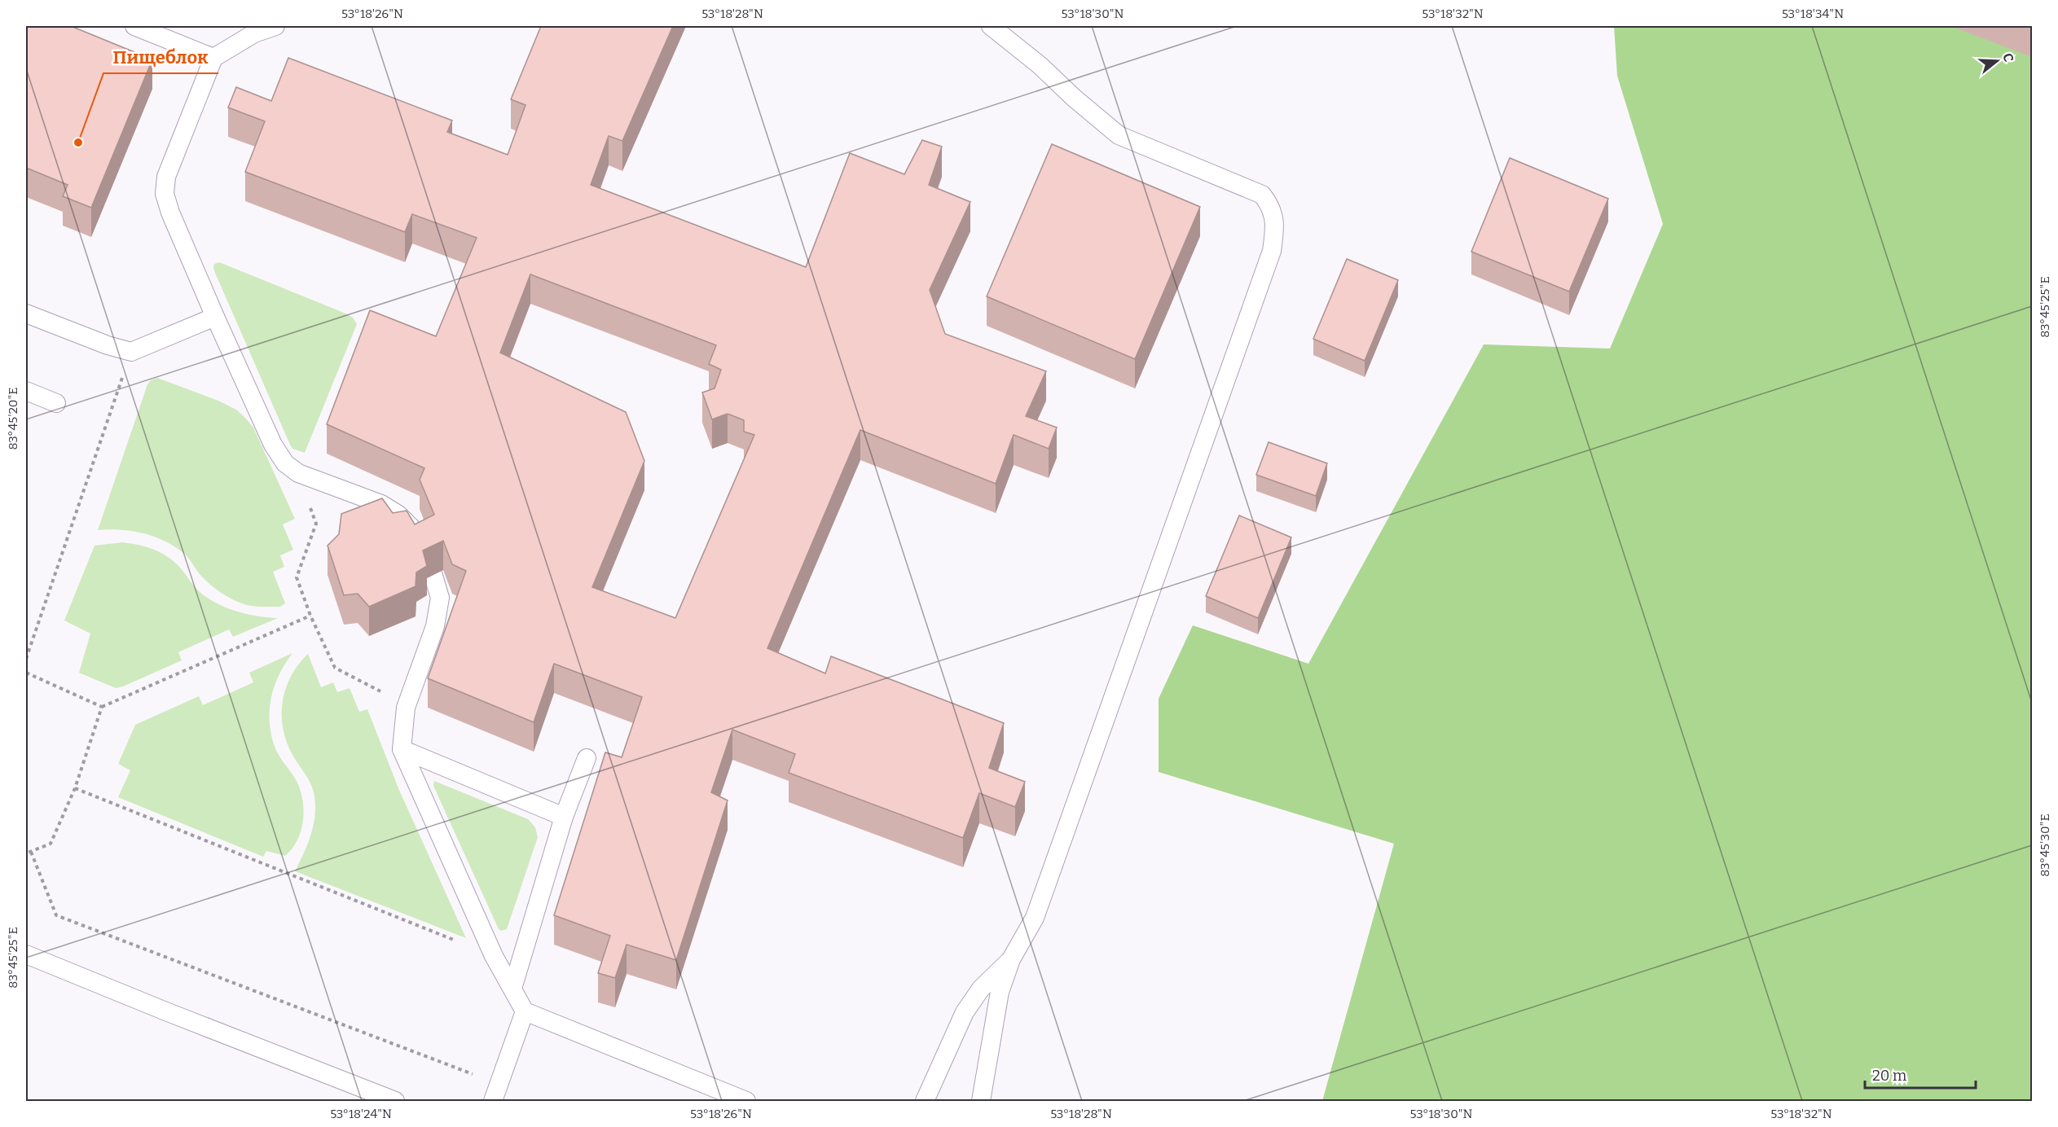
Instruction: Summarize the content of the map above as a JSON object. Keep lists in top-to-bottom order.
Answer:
{
  "places": ["Пищеблок"],
  "scale_bar": "20 m",
  "north": "right",
  "coordinates": [
    "53°18'26\"N",
    "53°18'28\"N",
    "53°18'30\"N",
    "53°18'32\"N",
    "53°18'34\"N",
    "83°45'25\"E",
    "83°45'20\"E",
    "83°45'30\"E",
    "53°18'24\"N"
  ]
}
